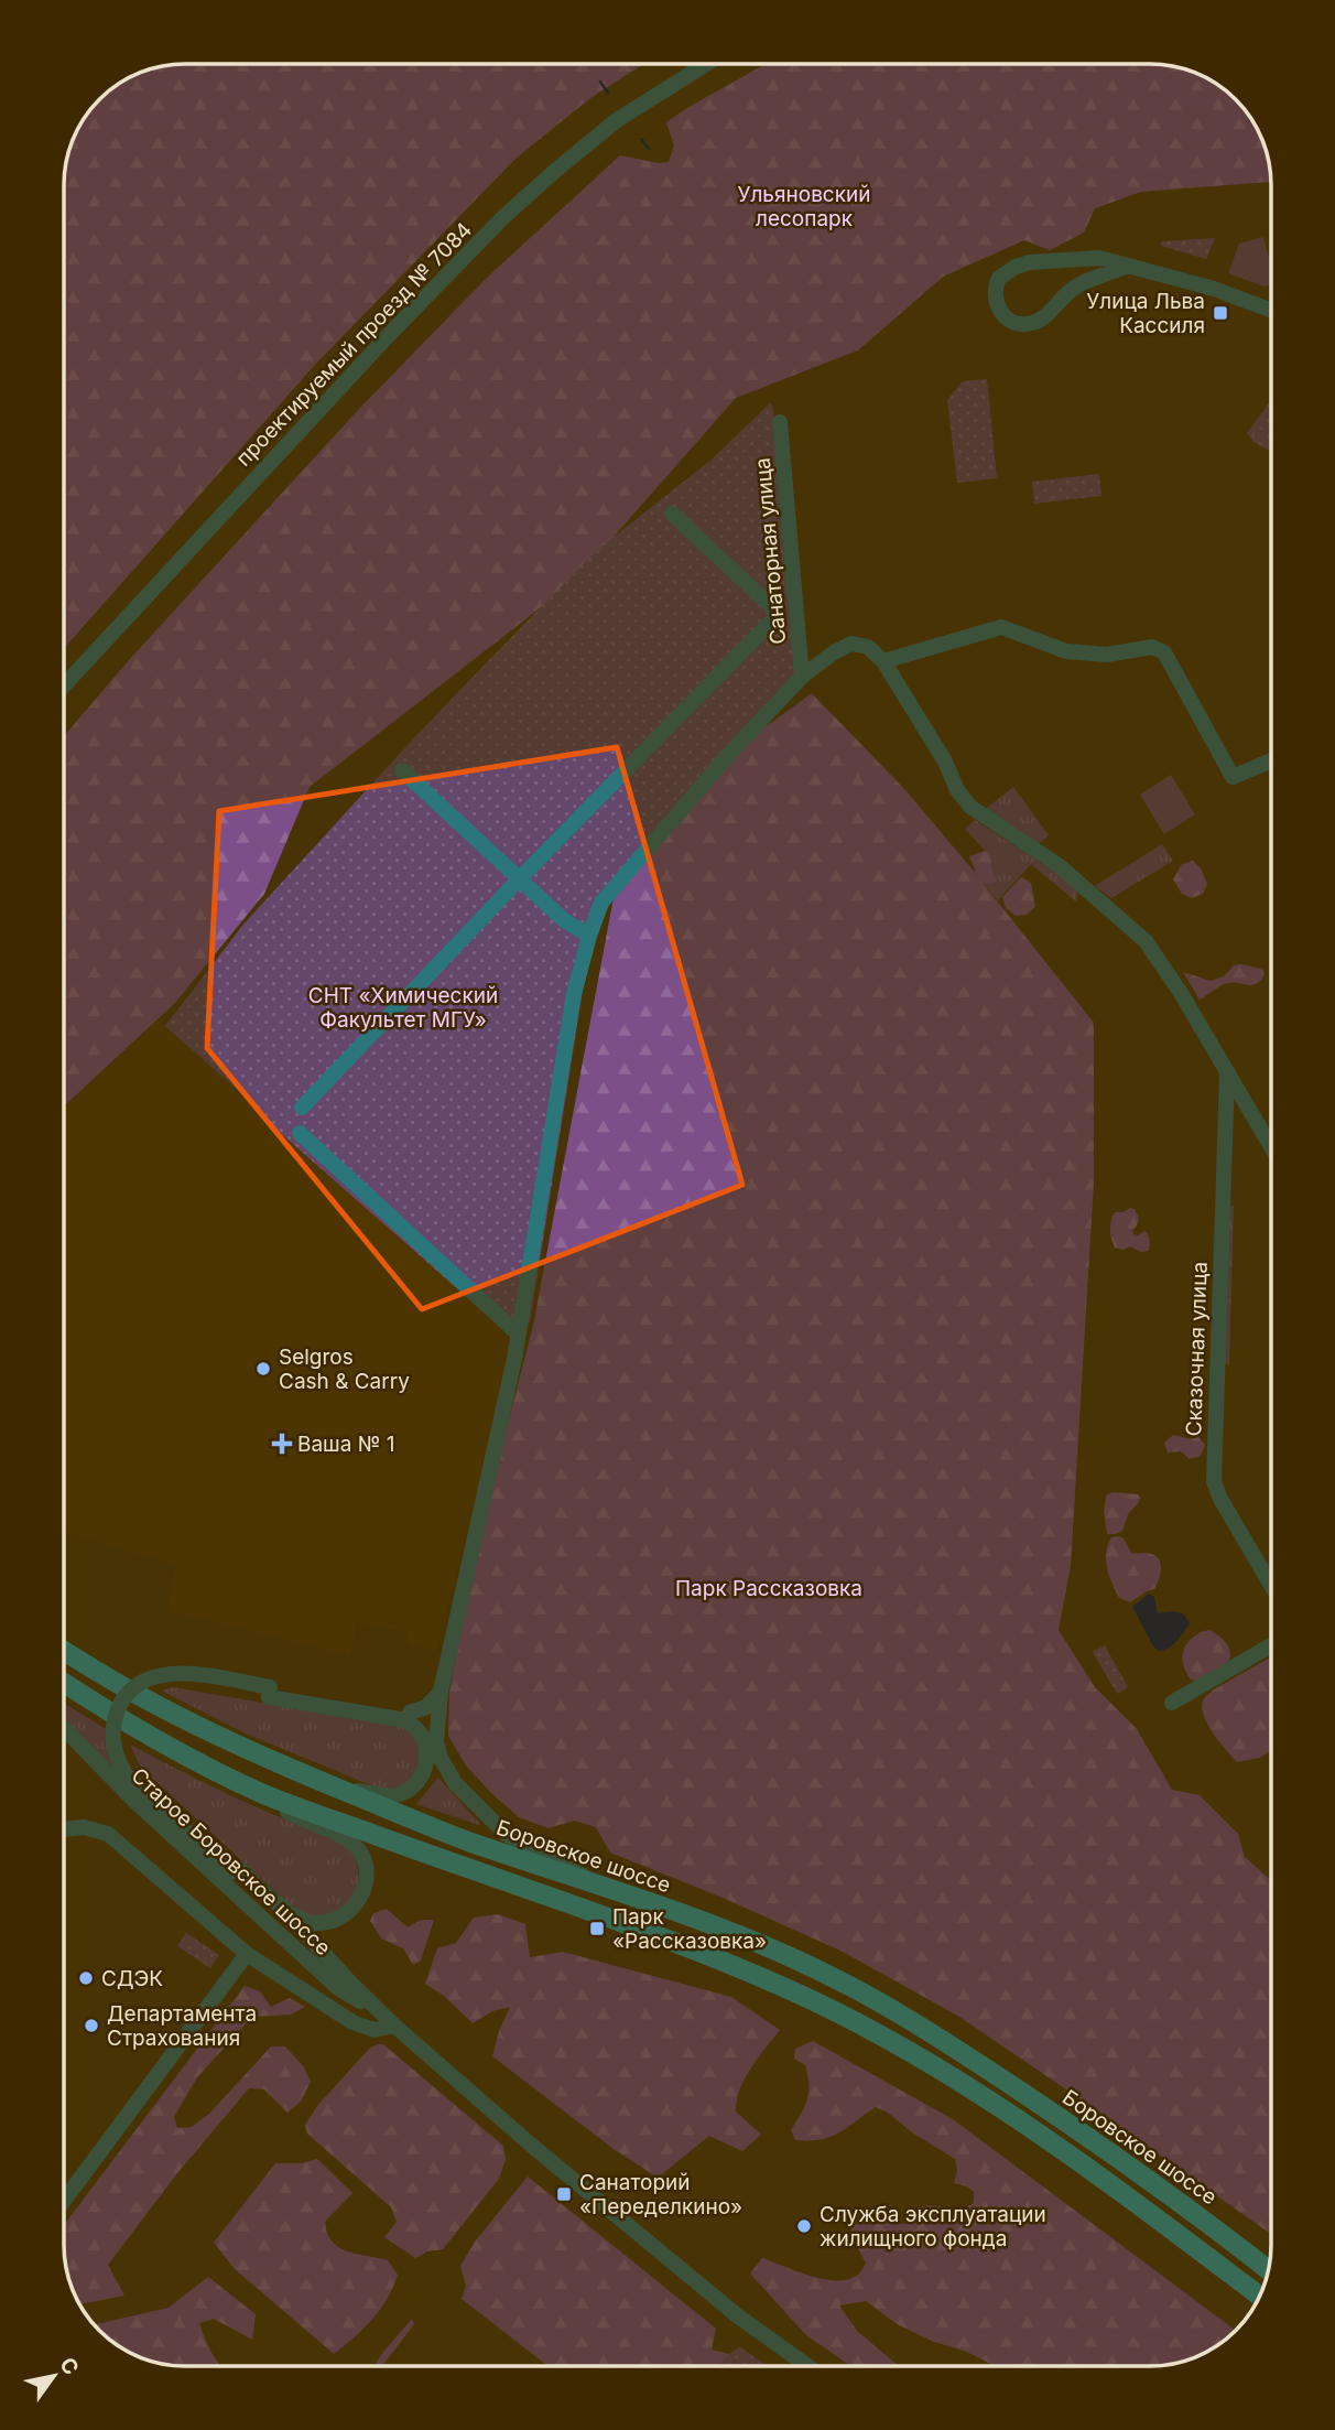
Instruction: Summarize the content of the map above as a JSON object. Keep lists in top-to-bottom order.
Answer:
{
  "streets": {
    "main road": ["Боровское шоссе"],
    "street": [
      "проектируемый проезд № 7084",
      "Санаторная улица",
      "Сказочная улица",
      "Старое Боровское шоссе"
    ]
  },
  "parks": ["Ульяновский лесопарк", "СНТ «Химический Факультет МГУ»", "Парк Рассказовка"],
  "places": {
    "transit": ["Улица Льва Кассиля", "Парк «Рассказовка»", "Санаторий «Переделкино»"],
    "other": [
      "Selgros Cash & Carry",
      "СДЭК",
      "Департамента Страхования",
      "Служба эксплуатации жилищного фонда"
    ],
    "health": ["Ваша № 1"]
  },
  "north": "top right"
}
